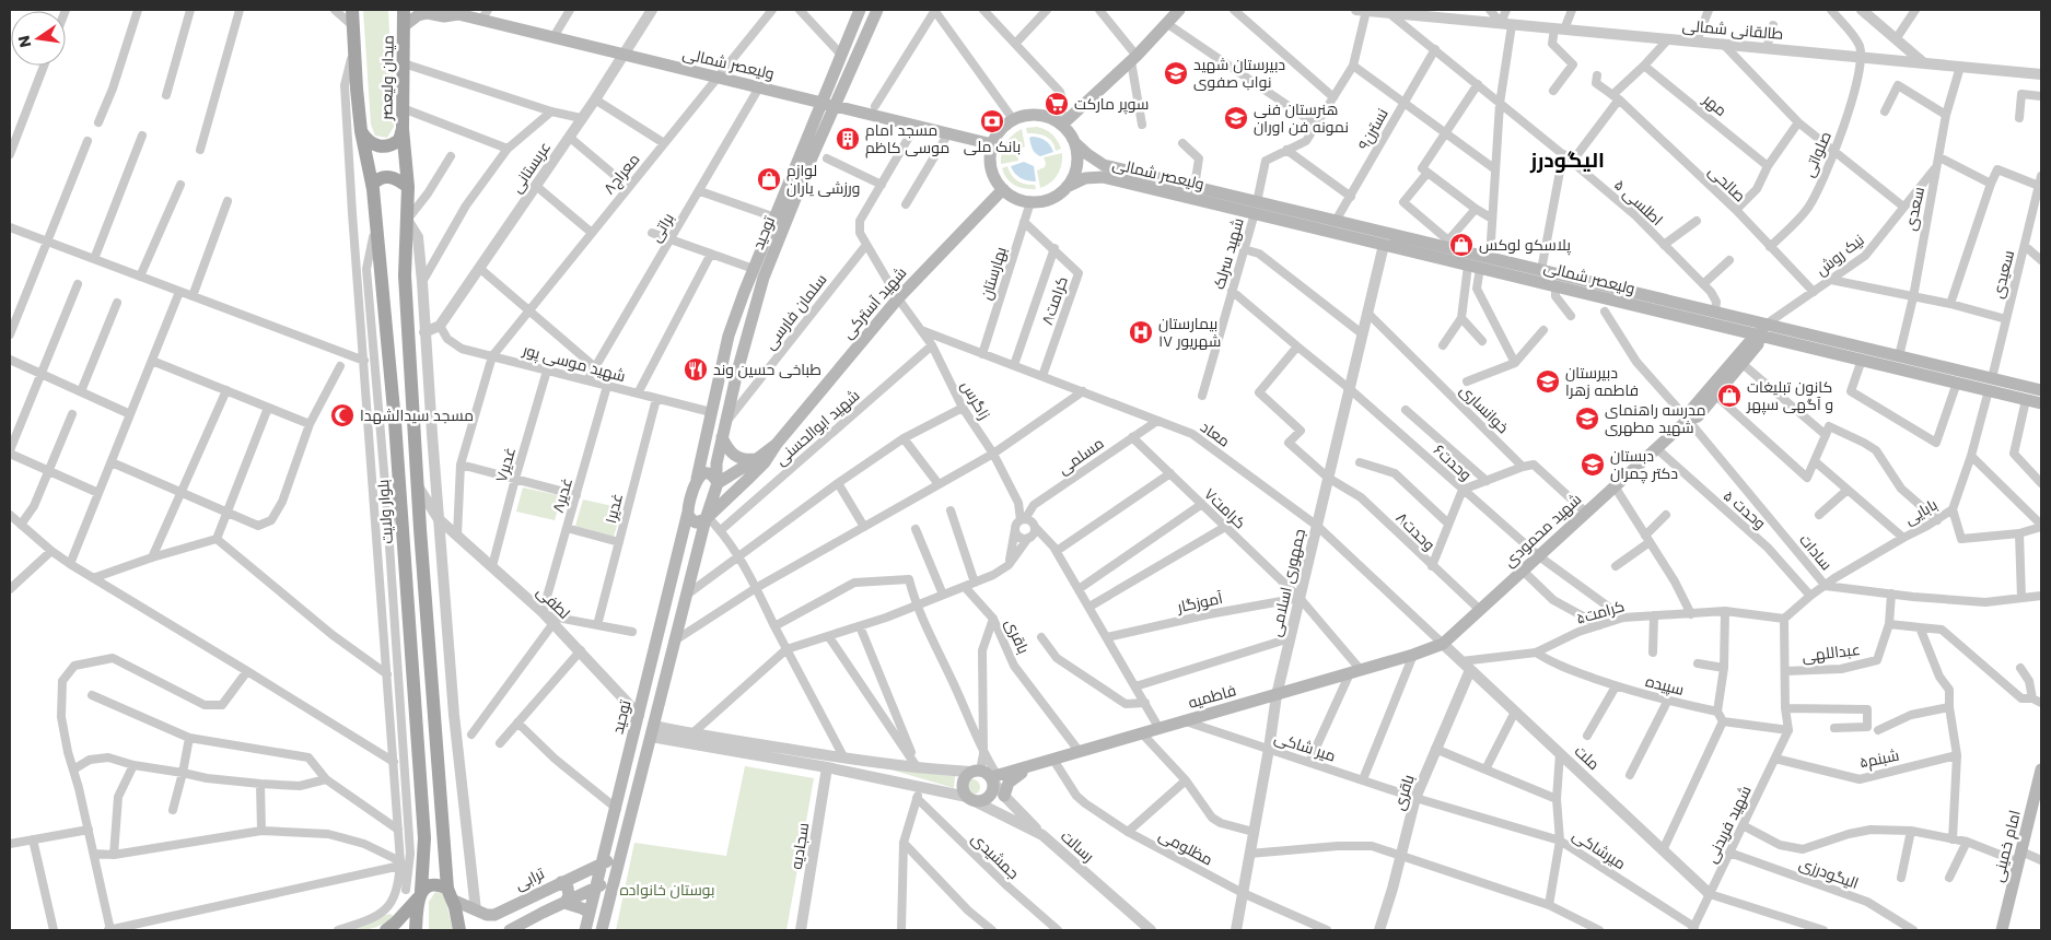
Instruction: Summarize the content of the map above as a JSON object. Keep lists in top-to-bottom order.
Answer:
{
  "streets": {
    "main road": [
      "ولیعصر شمالی",
      "میدان ولیعصر",
      "توحید",
      "شهید آسترکی",
      "بلوار ولایت",
      "شهید محمودی",
      "فاطمیه",
      "امام خمینی",
      "ترابی"
    ],
    "street": [
      "طالقانی شمالی",
      "مهر",
      "نسترن۹",
      "صلواتی",
      "عربستانی",
      "معراج۸",
      "صالحی",
      "اطلسی ۵",
      "سعدی",
      "براتی",
      "شهید سرلک",
      "نیک روش",
      "بهارستان",
      "سعیدی",
      "کرامت۸",
      "سلمان فارسی",
      "شهید موسی پور",
      "زاگرس",
      "خوانساری",
      "شهید ابوالحسنی",
      "معاد",
      "مسلمی",
      "وحدت۶",
      "غدیر۷",
      "غدیر۸",
      "غدیر۱",
      "کرامت۷",
      "وحدت ۵",
      "بابایی",
      "وحدت۸",
      "سادات",
      "جمهوری اسلامی",
      "لطفی",
      "آموزگار",
      "کرامت۵",
      "باقری",
      "عبداللهی",
      "سپیده",
      "میر شاکی",
      "ملت",
      "شبنم۵",
      "شهید فریدنی",
      "سجادیه",
      "رسالت",
      "مظلومی",
      "میرشاکی",
      "جمشیدی",
      "الیگودرزی"
    ]
  },
  "crossings": [
    ["طالقانی شمالی", "صلواتی"],
    ["طالقانی شمالی", "اطلسی ۵"],
    ["طالقانی شمالی", "سعدی"],
    ["ولیعصر شمالی", "میدان ولیعصر"],
    ["ولیعصر شمالی", "نسترن۹"],
    ["ولیعصر شمالی", "عربستانی"],
    ["ولیعصر شمالی", "معراج۸"],
    ["ولیعصر شمالی", "اطلسی ۵"],
    ["ولیعصر شمالی", "سعدی"],
    ["ولیعصر شمالی", "براتی"],
    ["ولیعصر شمالی", "توحید"],
    ["ولیعصر شمالی", "شهید سرلک"],
    ["ولیعصر شمالی", "نیک روش"],
    ["ولیعصر شمالی", "بهارستان"],
    ["ولیعصر شمالی", "سعیدی"],
    ["ولیعصر شمالی", "شهید آسترکی"],
    ["ولیعصر شمالی", "زاگرس"],
    ["ولیعصر شمالی", "بابایی"],
    ["ولیعصر شمالی", "شهید محمودی"],
    ["ولیعصر شمالی", "جمهوری اسلامی"],
    ["میدان ولیعصر", "بلوار ولایت"],
    ["نسترن۹", "اطلسی ۵"],
    ["صلواتی", "صالحی"],
    ["عربستانی", "شهید موسی پور"],
    ["معراج۸", "شهید موسی پور"],
    ["صالحی", "نیک روش"],
    ["سعدی", "نیک روش"],
    ["براتی", "شهید موسی پور"],
    ["توحید", "سلمان فارسی"],
    ["توحید", "شهید موسی پور"],
    ["توحید", "لطفی"],
    ["توحید", "ترابی"],
    ["شهید سرلک", "وحدت۶"],
    ["نیک روش", "شهید محمودی"],
    ["بهارستان", "کرامت۸"],
    ["بهارستان", "شهید آسترکی"],
    ["بهارستان", "معاد"],
    ["سعیدی", "بابایی"],
    ["کرامت۸", "معاد"],
    ["شهید آسترکی", "زاگرس"],
    ["سلمان فارسی", "زاگرس"],
    ["شهید موسی پور", "غدیر۷"],
    ["شهید موسی پور", "غدیر۸"],
    ["شهید موسی پور", "غدیر۱"],
    ["زاگرس", "شهید ابوالحسنی"],
    ["زاگرس", "معاد"],
    ["زاگرس", "مسلمی"],
    ["خوانساری", "شهید محمودی"],
    ["خوانساری", "جمهوری اسلامی"],
    ["معاد", "مسلمی"],
    ["معاد", "شهید محمودی"],
    ["معاد", "جمهوری اسلامی"],
    ["معاد", "فاطمیه"],
    ["معاد", "ملت"],
    ["مسلمی", "کرامت۷"],
    ["وحدت۶", "شهید محمودی"],
    ["وحدت۶", "وحدت۸"],
    ["وحدت۶", "جمهوری اسلامی"],
    ["وحدت۶", "کرامت۵"],
    ["غدیر۷", "لطفی"],
    ["غدیر۸", "لطفی"],
    ["کرامت۷", "جمهوری اسلامی"],
    ["کرامت۷", "آموزگار"],
    ["کرامت۷", "فاطمیه"],
    ["وحدت ۵", "بابایی"],
    ["وحدت ۵", "شهید محمودی"],
    ["بابایی", "سادات"],
    ["بابایی", "کرامت۵"],
    ["شهید محمودی", "وحدت۸"],
    ["شهید محمودی", "سادات"],
    ["شهید محمودی", "فاطمیه"],
    ["شهید محمودی", "ملت"],
    ["وحدت۸", "جمهوری اسلامی"],
    ["سادات", "عبداللهی"],
    ["جمهوری اسلامی", "آموزگار"],
    ["جمهوری اسلامی", "فاطمیه"],
    ["جمهوری اسلامی", "میر شاکی"],
    ["جمهوری اسلامی", "مظلومی"],
    ["کرامت۵", "سپیده"],
    ["کرامت۵", "ملت"],
    ["باقری", "فاطمیه"],
    ["باقری", "میر شاکی"],
    ["باقری", "ملت"],
    ["باقری", "میرشاکی"],
    ["فاطمیه", "میر شاکی"],
    ["فاطمیه", "ملت"],
    ["فاطمیه", "رسالت"],
    ["فاطمیه", "مظلومی"],
    ["میر شاکی", "میرشاکی"],
    ["ملت", "شهید فریدنی"],
    ["شبنم۵", "شهید فریدنی"],
    ["شهید فریدنی", "میرشاکی"],
    ["شهید فریدنی", "الیگودرزی"],
    ["سجادیه", "رسالت"],
    ["رسالت", "جمشیدی"]
  ],
  "districts": ["الیگودرز"],
  "parks": ["بوستان خانواده"],
  "places": {
    "school or university": [
      "دبیرستان شهید نواب صفوی",
      "هنرستان فنی نمونه فن اوران",
      "دبیرستان فاطمه زهرا",
      "مدرسه راهنمای شهید مطهری",
      "دبستان دکتر چمران"
    ],
    "supermarket": ["سوپر مارکت"],
    "bank": ["بانک ملی"],
    "building": ["مسجد امام موسی کاظم"],
    "shop": ["لوازم ورزشی یاران", "پلاسکو لوکس", "کانون تبلیغات و آگهی سپهر"],
    "hospital": ["بیمارستان ۱۷ شهریور"],
    "restaurant": ["طباخی حسین وند"],
    "mosque": ["مسجد سیدالشهدا"]
  },
  "north": "left"
}
